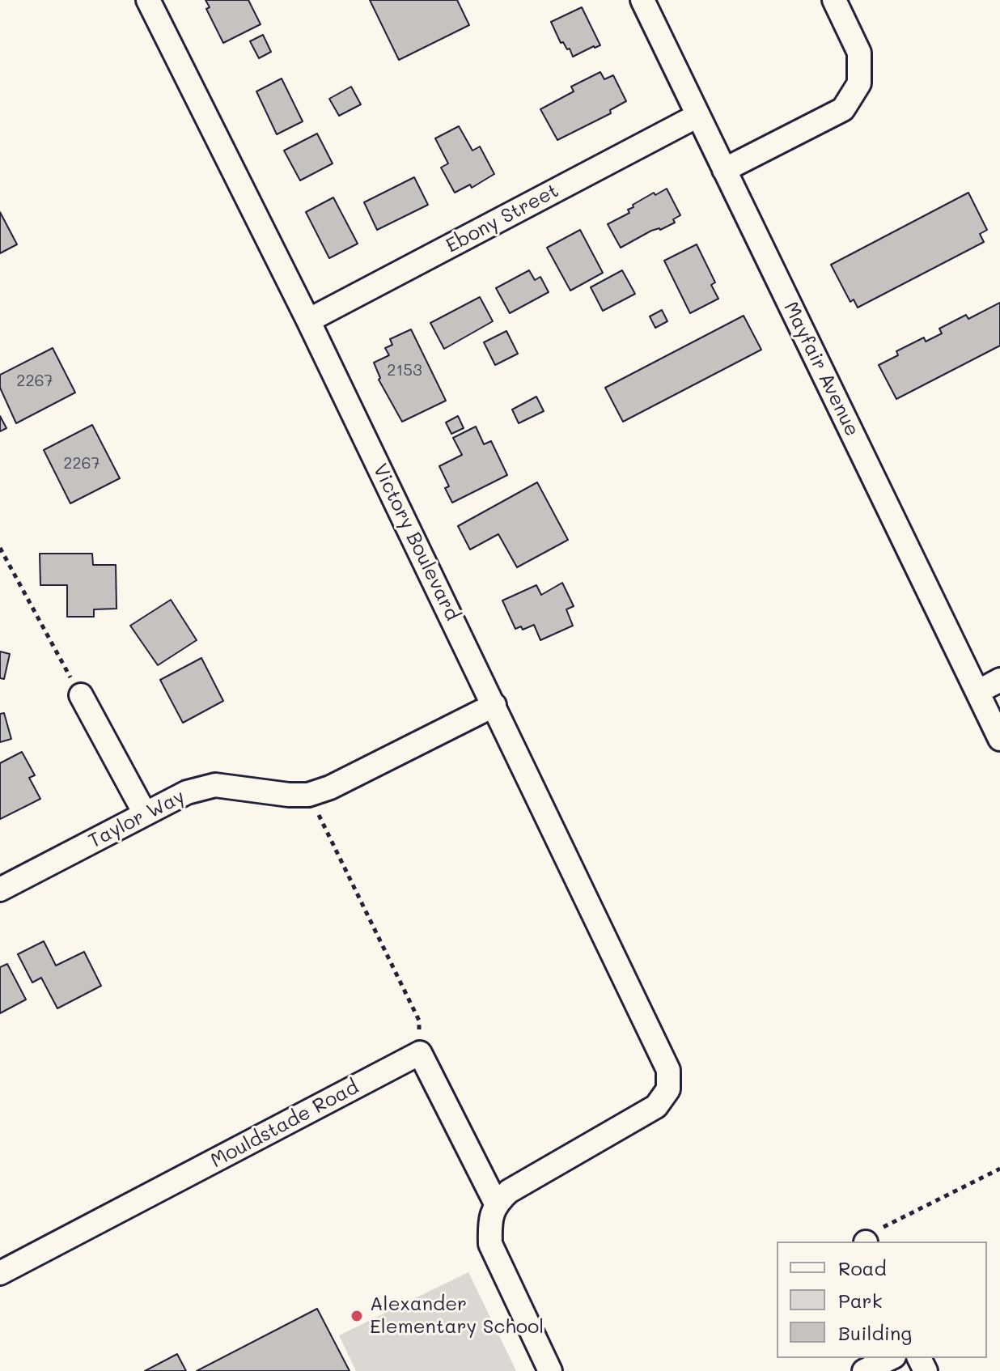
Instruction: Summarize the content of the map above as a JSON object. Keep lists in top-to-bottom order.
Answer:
{
  "streets": {
    "street": [
      "Ebony Street",
      "Mayfair Avenue",
      "Victory Boulevard",
      "Taylor Way",
      "Mouldstade Road"
    ]
  },
  "crossings": [
    ["Ebony Street", "Mayfair Avenue"],
    ["Ebony Street", "Victory Boulevard"],
    ["Victory Boulevard", "Taylor Way"]
  ],
  "places": ["Alexander Elementary School"],
  "house_numbers": ["2153", "2267", "2267"],
  "legend": ["Road", "Park", "Building"]
}
